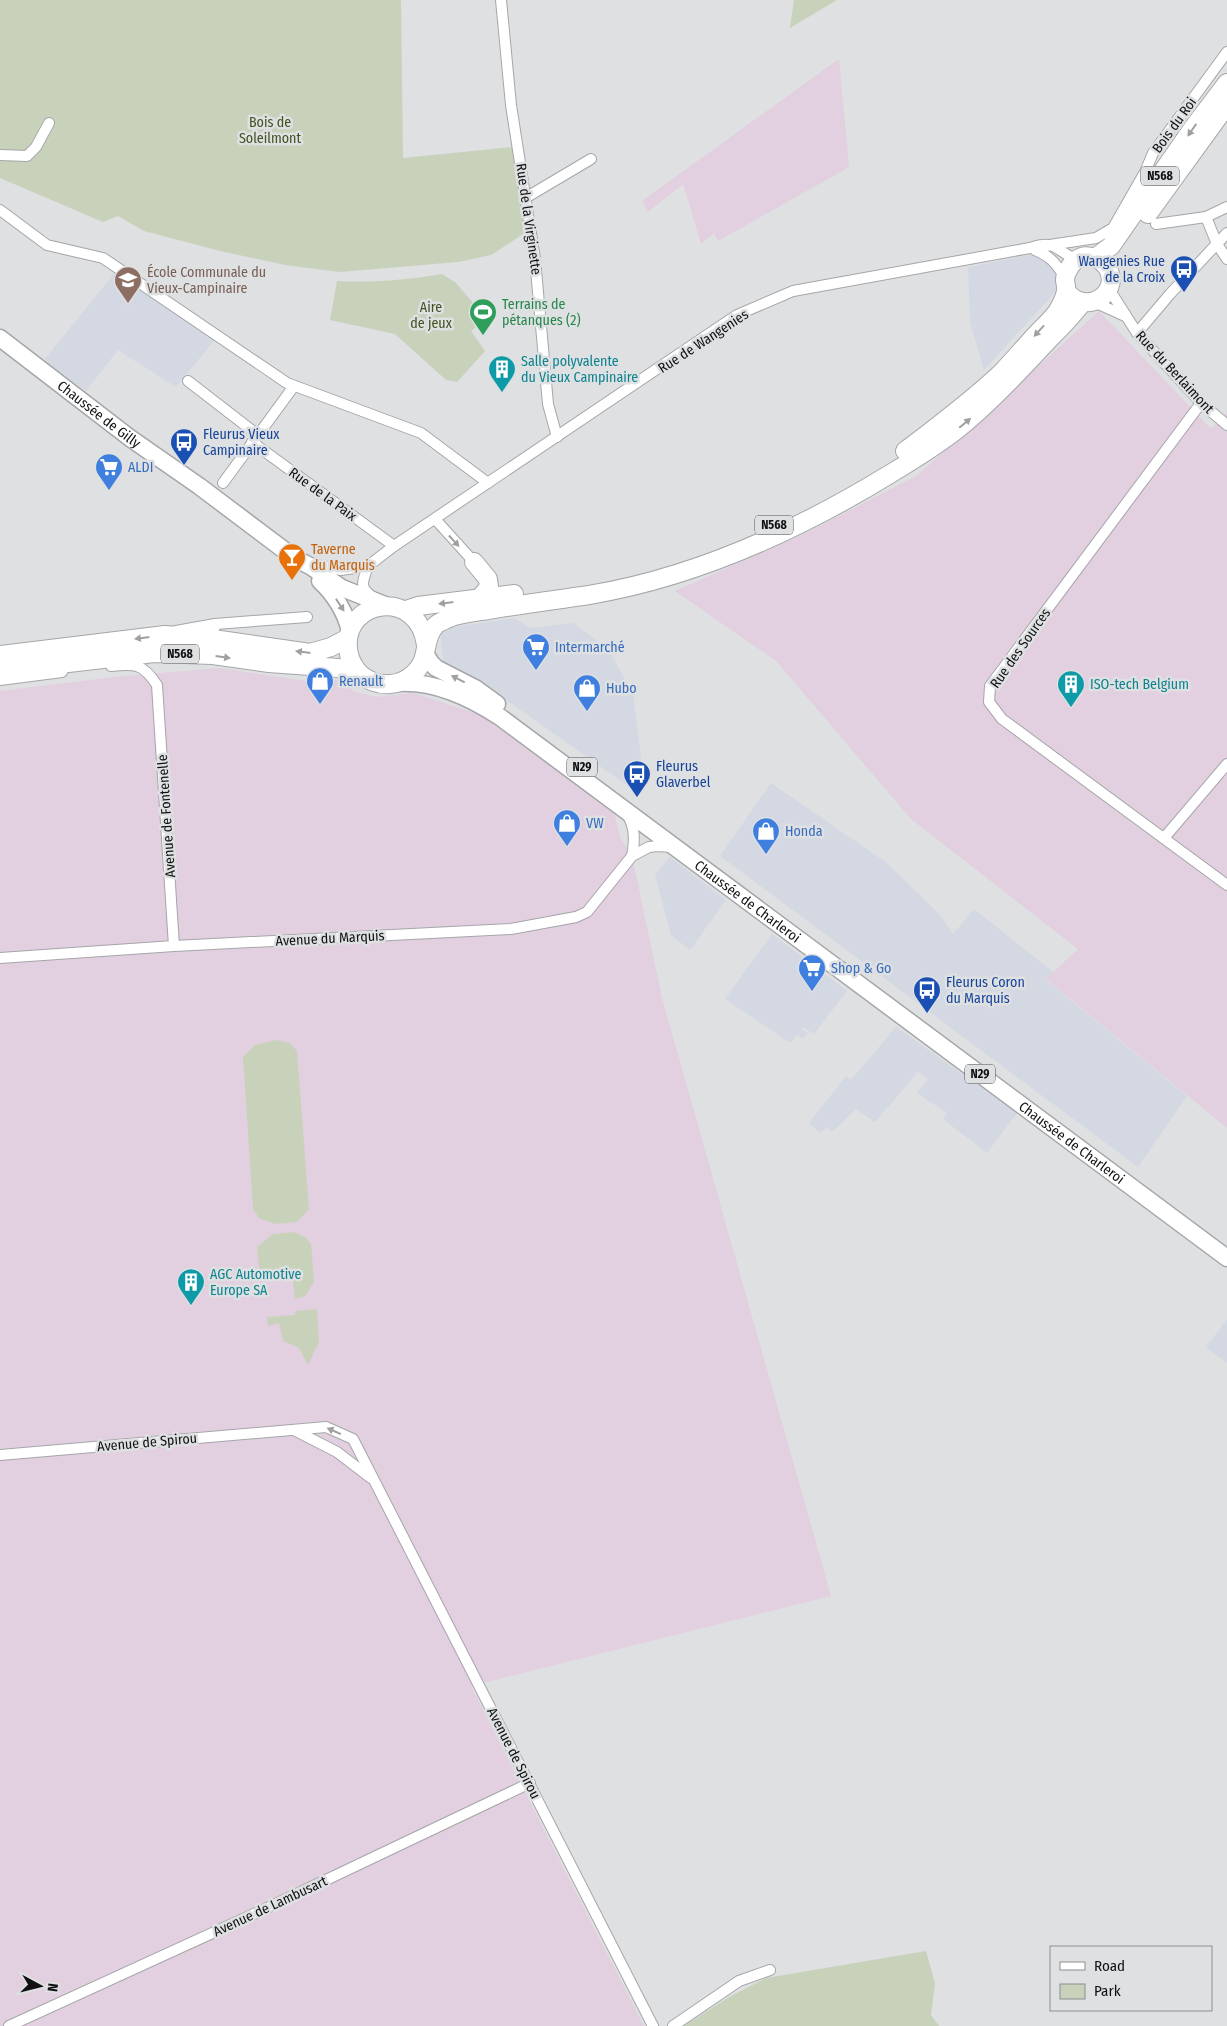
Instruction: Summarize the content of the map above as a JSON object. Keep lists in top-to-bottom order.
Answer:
{
  "streets": {
    "highway": ["N568"],
    "main road": ["Chaussée de Gilly", "N29", "Chaussée de Charleroi"],
    "street": [
      "Bois du Roi",
      "Rue de la Virginette",
      "Rue de Wangenies",
      "Rue du Berlaimont",
      "Rue de la Paix",
      "Rue des Sources",
      "Avenue de Fontenelle",
      "Avenue du Marquis",
      "Avenue de Spirou",
      "Avenue de Lambusart"
    ]
  },
  "crossings": [
    ["Bois du Roi", "Rue de Wangenies"],
    ["N568", "Rue du Berlaimont"],
    ["N568", "Chaussée de Gilly"],
    ["N568", "Chaussée de Charleroi"],
    ["Rue de la Virginette", "Rue de Wangenies"],
    ["Rue de Wangenies", "Rue de la Paix"],
    ["Rue du Berlaimont", "Rue des Sources"],
    ["Chaussée de Gilly", "Chaussée de Charleroi"],
    ["Avenue de Fontenelle", "Avenue du Marquis"],
    ["Chaussée de Charleroi", "Avenue du Marquis"],
    ["Avenue de Spirou", "Avenue de Lambusart"]
  ],
  "parks": ["Bois de Soleilmont", "Aire de jeux"],
  "places": {
    "bus stop": [
      "Wangenies Rue de la Croix",
      "Fleurus Vieux Campinaire",
      "Fleurus Glaverbel",
      "Fleurus Coron du Marquis"
    ],
    "school or university": ["École Communale du Vieux-Campinaire"],
    "sports": ["Terrains de pétanques (2)"],
    "building": ["Salle polyvalente du Vieux Campinaire", "ISO-tech Belgium", "AGC Automotive Europe SA"],
    "supermarket": ["ALDI", "Intermarché", "Shop & Go"],
    "bar": ["Taverne du Marquis"],
    "shop": [
      "Renault",
      "Hubo",
      "VW",
      "Honda"
    ]
  },
  "legend": ["Road", "Park"],
  "north": "right"
}
